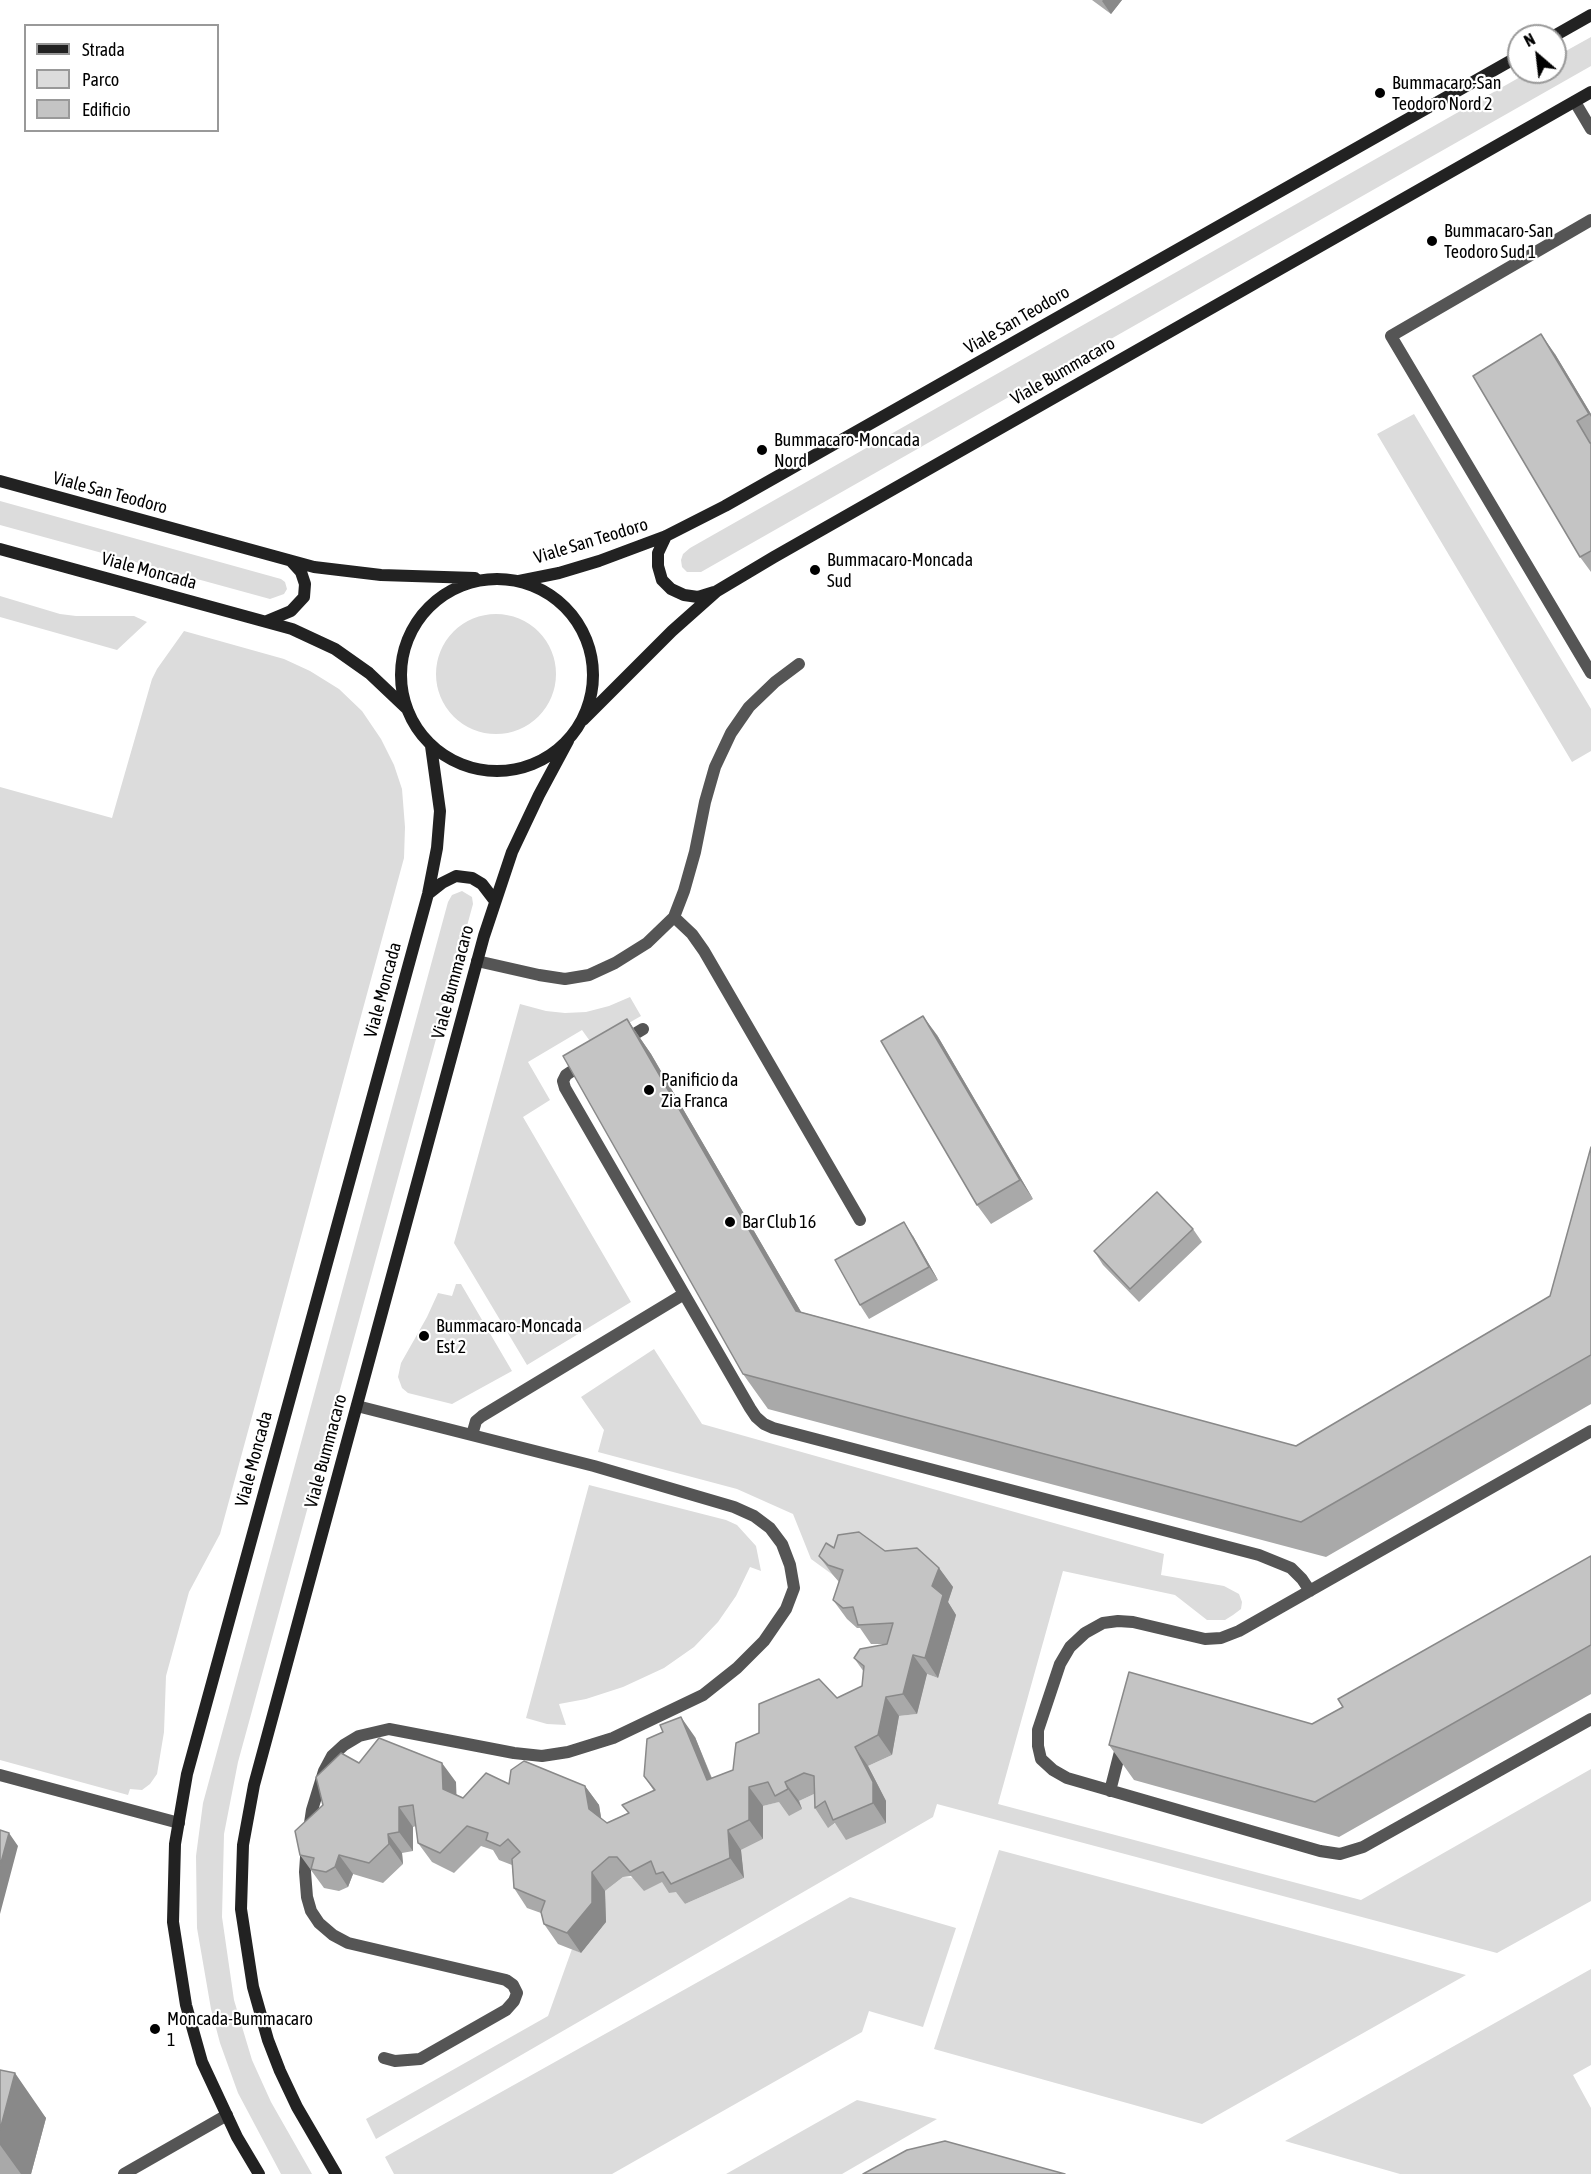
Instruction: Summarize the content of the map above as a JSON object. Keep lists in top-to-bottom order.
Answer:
{
  "streets": {
    "main road": ["Viale San Teodoro", "Viale Bummacaro", "Viale Moncada"]
  },
  "crossings": [
    ["Viale San Teodoro", "Viale Bummacaro"],
    ["Viale San Teodoro", "Viale Moncada"],
    ["Viale Bummacaro", "Viale Moncada"]
  ],
  "places": [
    "Bummacaro-San Teodoro Nord 2",
    "Bummacaro-San Teodoro Sud 1",
    "Bummacaro-Moncada Nord",
    "Bummacaro-Moncada Sud",
    "Panificio da Zia Franca",
    "Bar Club 16",
    "Bummacaro-Moncada Est 2",
    "Moncada-Bummacaro 1"
  ],
  "legend": ["Strada", "Parco", "Edificio"],
  "north": "top left"
}
